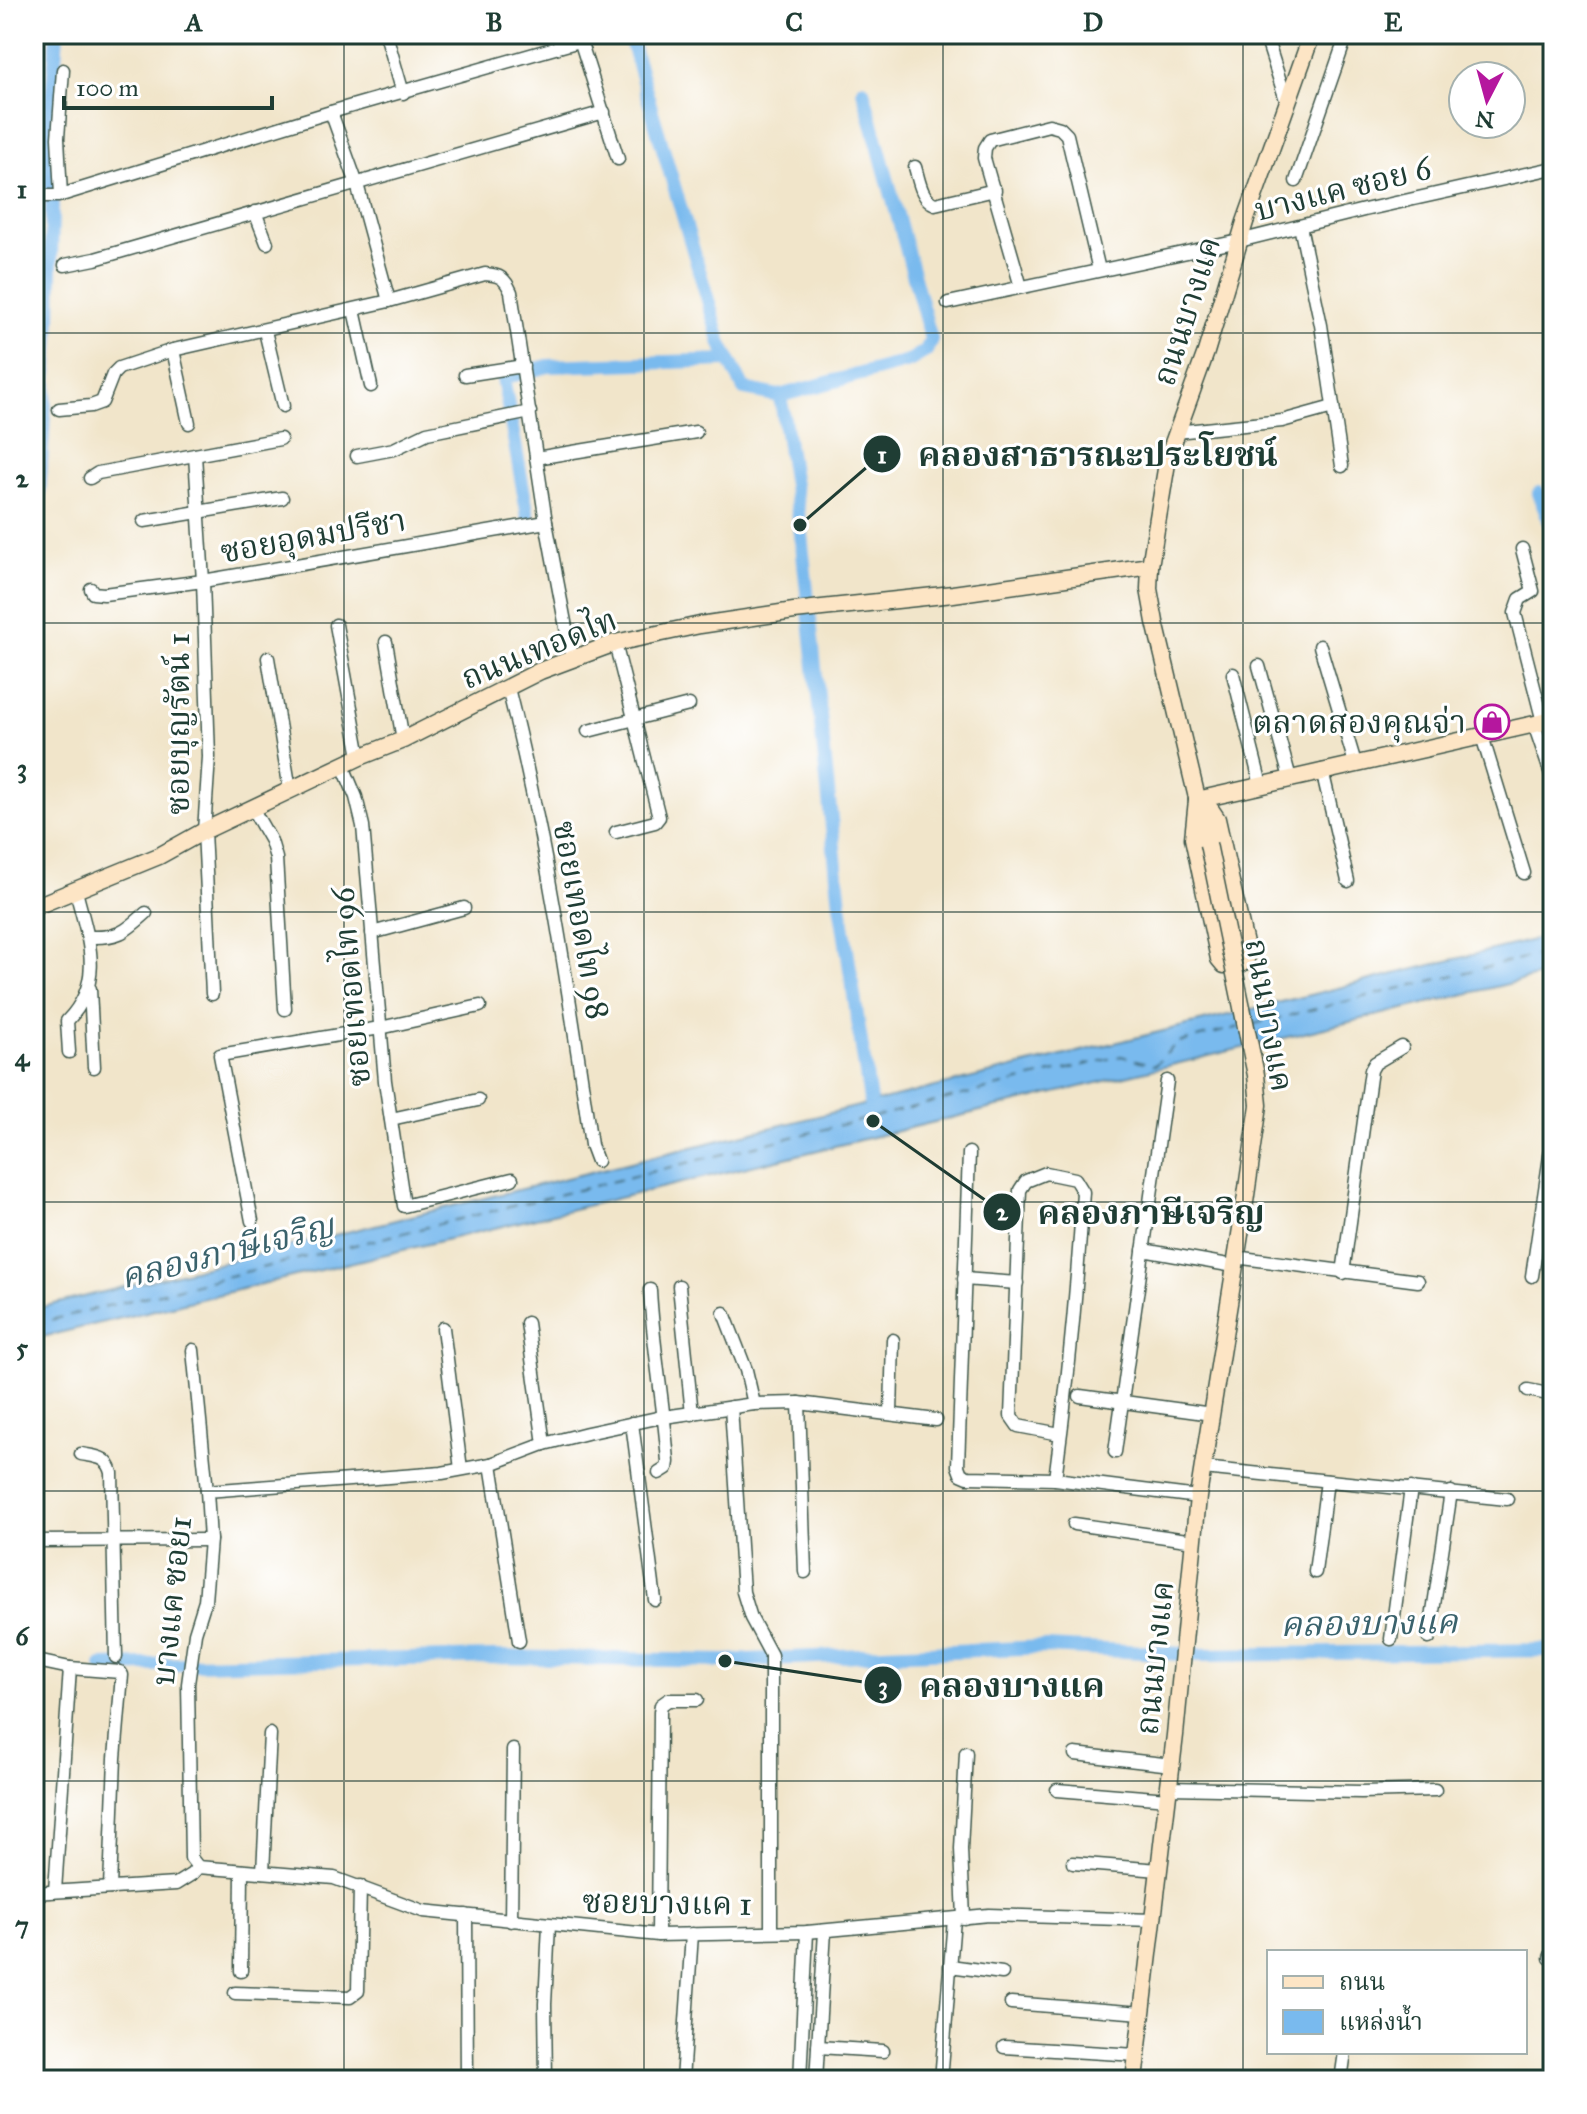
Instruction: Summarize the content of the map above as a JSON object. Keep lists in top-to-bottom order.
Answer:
{
  "streets": {
    "main road": ["ถนนบางแค", "ถนนเทอดไท"],
    "street": [
      "บางแค ซอย 6",
      "ซอยอุดมปรีชา",
      "ซอยบุญรัตน์ 1",
      "ซอยเทอดไท 98",
      "ซอยเทอดไท 96",
      "บางแค ซอย1",
      "ซอยบางแค 1"
    ]
  },
  "crossings": [
    ["บางแค ซอย 6", "ถนนบางแค"],
    ["ถนนบางแค", "ถนนเทอดไท"],
    ["ถนนบางแค", "ซอยบางแค 1"],
    ["ซอยอุดมปรีชา", "ซอยบุญรัตน์ 1"],
    ["ถนนเทอดไท", "ซอยบุญรัตน์ 1"],
    ["ถนนเทอดไท", "ซอยเทอดไท 98"],
    ["ถนนเทอดไท", "ซอยเทอดไท 96"],
    ["บางแค ซอย1", "ซอยบางแค 1"]
  ],
  "water": ["คลองภาษีเจริญ", "คลองบางแค"],
  "places": {
    "other": ["คลองสาธารณะประโยชน์", "คลองภาษีเจริญ", "คลองบางแค"],
    "shop": ["ตลาดสองคุณจ่า"]
  },
  "legend": ["ถนน", "แหล่งน้ำ"],
  "scale_bar": "100 m",
  "north": "bottom",
  "grid": {
    "columns": [
      "A",
      "B",
      "C",
      "D",
      "E"
    ],
    "rows": [
      "1",
      "2",
      "3",
      "4",
      "5",
      "6",
      "7"
    ]
  }
}
